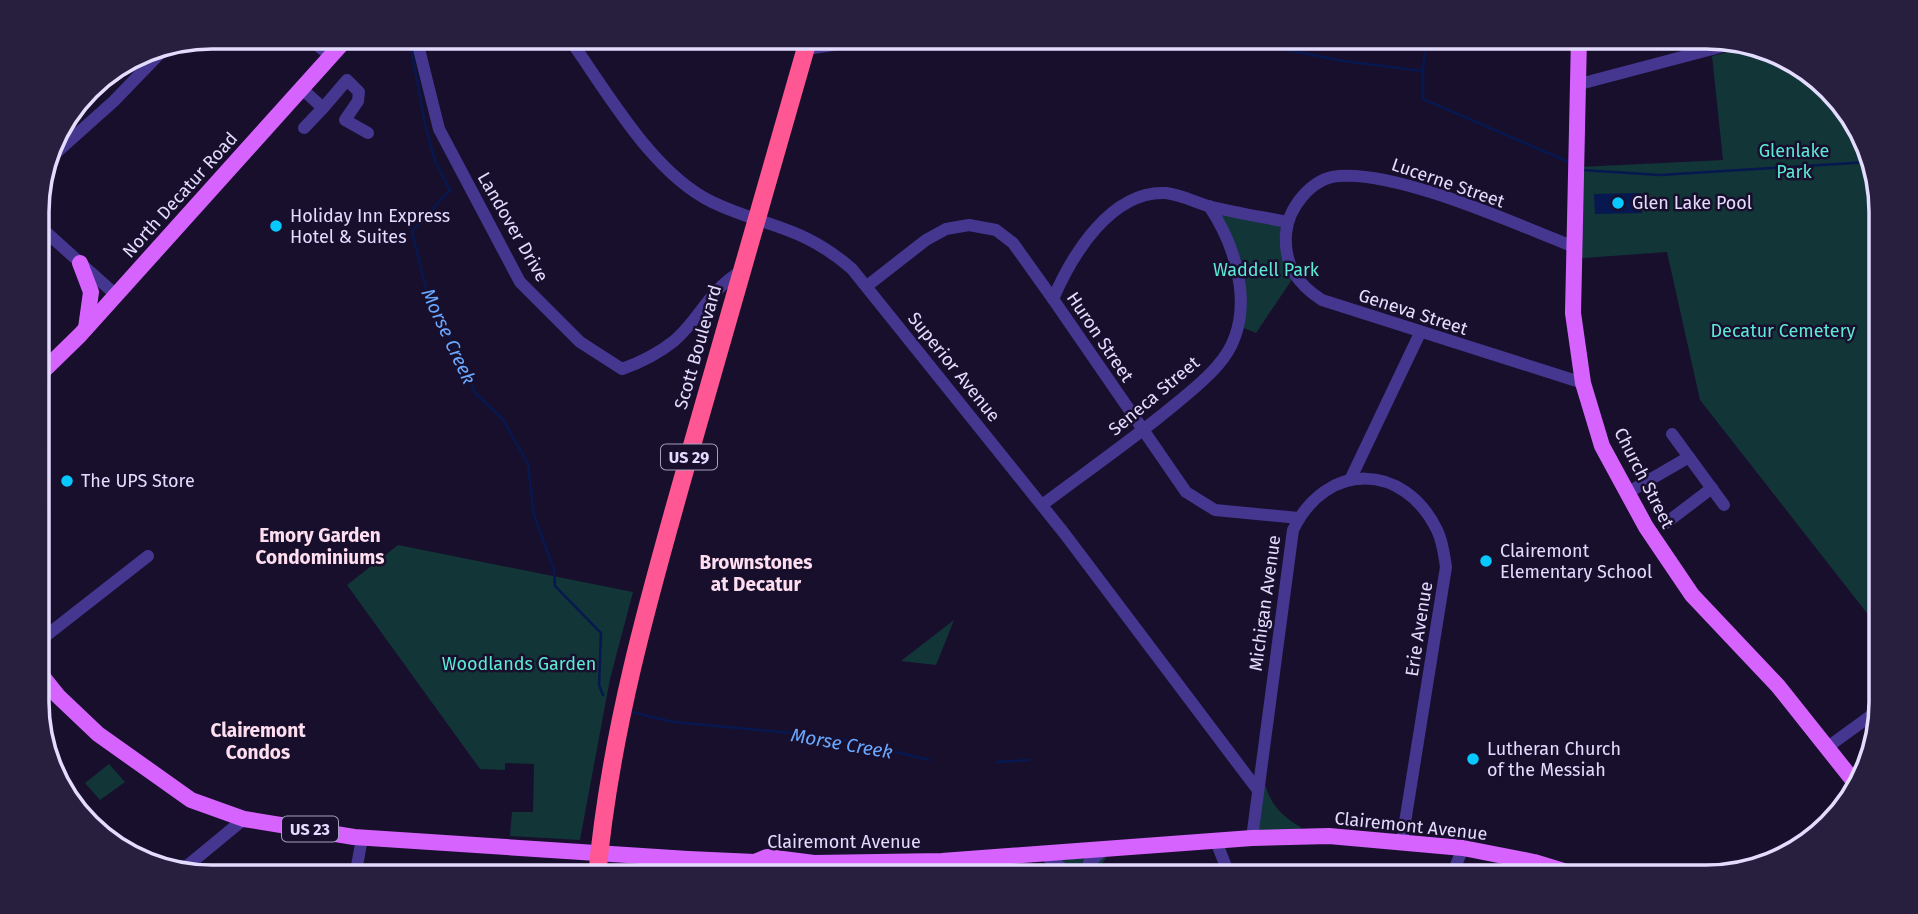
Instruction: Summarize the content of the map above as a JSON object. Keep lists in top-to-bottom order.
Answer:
{
  "streets": {
    "highway": ["Scott Boulevard", "US 29"],
    "main road": [
      "North Decatur Road",
      "Church Street",
      "Clairemont Avenue",
      "US 23"
    ],
    "street": [
      "Lucerne Street",
      "Landover Drive",
      "Geneva Street",
      "Huron Street",
      "Superior Avenue",
      "Seneca Street",
      "Michigan Avenue",
      "Erie Avenue"
    ]
  },
  "crossings": [
    ["Lucerne Street", "Geneva Street"],
    ["Lucerne Street", "Church Street"],
    ["Landover Drive", "Scott Boulevard"],
    ["Geneva Street", "Church Street"],
    ["Huron Street", "Superior Avenue"],
    ["Huron Street", "Seneca Street"],
    ["Huron Street", "Michigan Avenue"],
    ["Scott Boulevard", "Superior Avenue"],
    ["Scott Boulevard", "Clairemont Avenue"],
    ["Superior Avenue", "Seneca Street"],
    ["Superior Avenue", "Michigan Avenue"],
    ["Michigan Avenue", "Erie Avenue"],
    ["Michigan Avenue", "Clairemont Avenue"],
    ["Erie Avenue", "Clairemont Avenue"]
  ],
  "districts": ["Emory Garden Condominiums", "Brownstones at Decatur", "Clairemont Condos"],
  "water": ["Morse Creek"],
  "parks": [
    "Glenlake Park",
    "Waddell Park",
    "Decatur Cemetery",
    "Woodlands Garden"
  ],
  "places": [
    "Glen Lake Pool",
    "Holiday Inn Express Hotel & Suites",
    "The UPS Store",
    "Clairemont Elementary School",
    "Lutheran Church of the Messiah"
  ]
}
